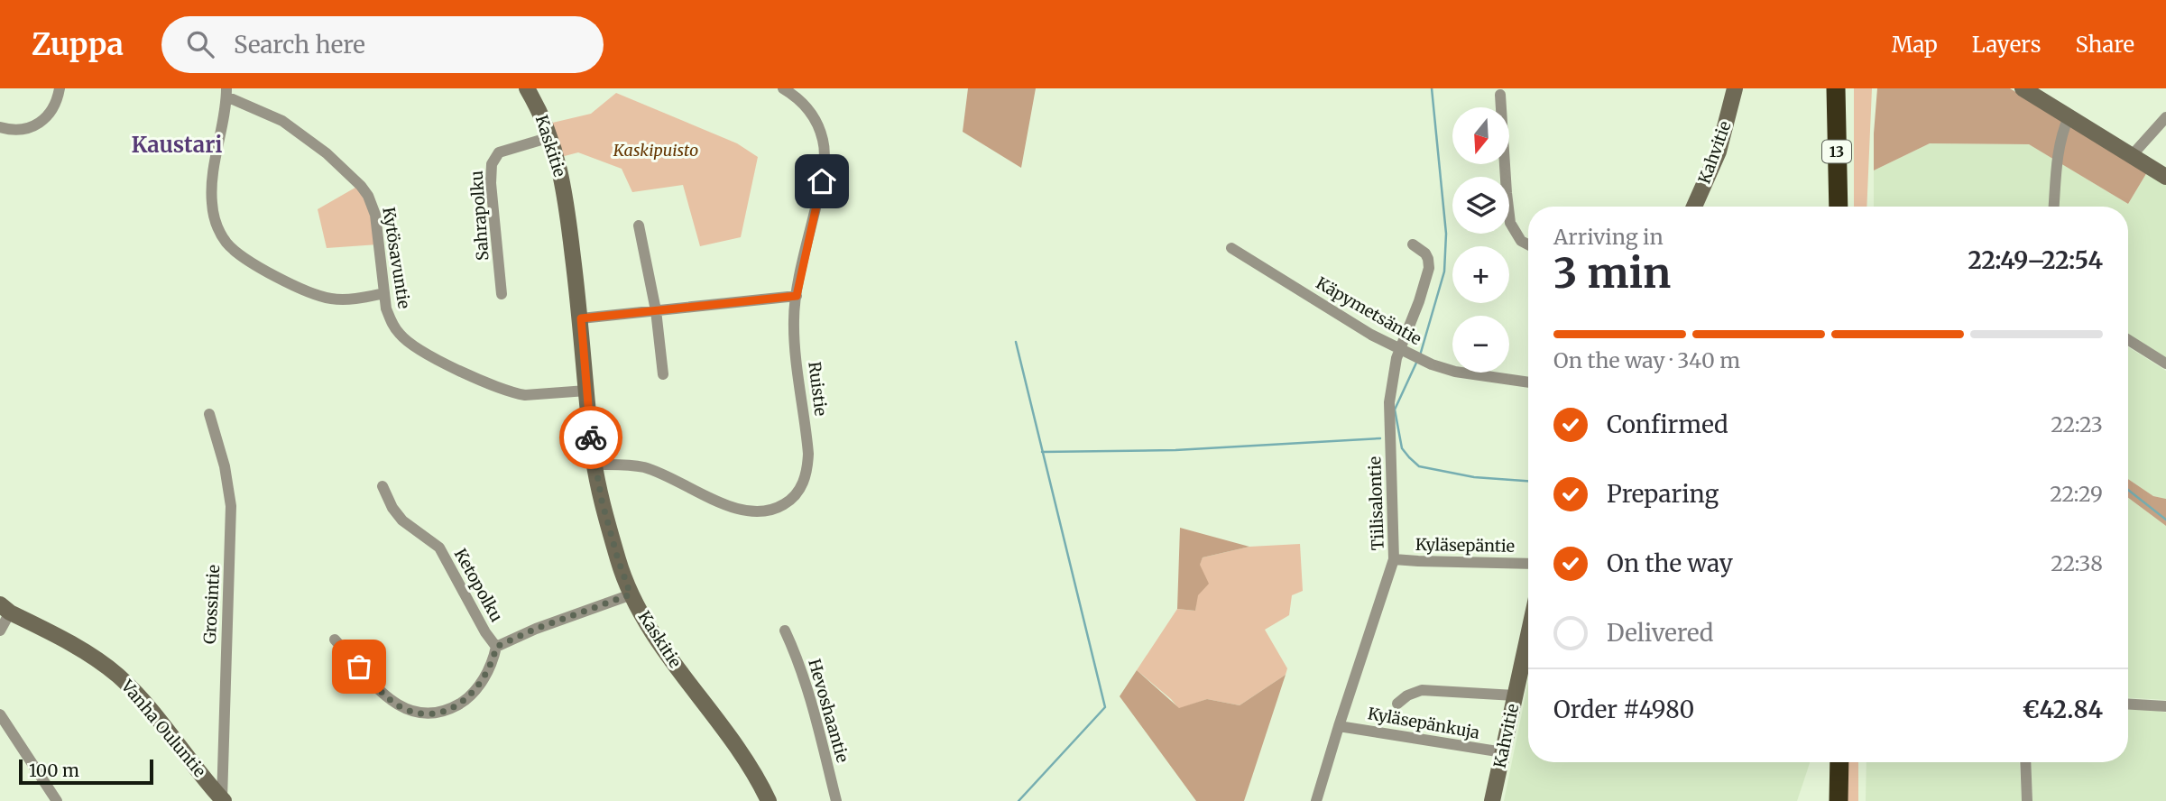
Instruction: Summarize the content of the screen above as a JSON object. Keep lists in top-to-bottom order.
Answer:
{
  "streets": {
    "highway": ["13"],
    "street": [
      "Kaskitie",
      "Kahvitie",
      "Sahrapolku",
      "Kytösavuntie",
      "Käpymetsäntie",
      "Ruistie",
      "Tiilisalontie",
      "Kyläsepäntie",
      "Ketopolku",
      "Grossintie",
      "Hevoshaantie",
      "Kyläsepänkuja",
      "Vanha Ouluntie"
    ]
  },
  "crossings": [
    ["Kaskitie", "Sahrapolku"],
    ["Kaskitie", "Kytösavuntie"],
    ["Kaskitie", "Ruistie"],
    ["Kahvitie", "Kyläsepänkuja"],
    ["Käpymetsäntie", "Tiilisalontie"],
    ["Tiilisalontie", "Kyläsepäntie"],
    ["Tiilisalontie", "Kyläsepänkuja"],
    ["Grossintie", "Vanha Ouluntie"]
  ],
  "districts": ["Kaustari"],
  "parks": ["Kaskipuisto"],
  "scale_bar": "100 m",
  "north": "bottom",
  "page": {
    "header": "Zuppa",
    "search": "Search here",
    "nav": ["Map", "Layers", "Share"],
    "map_buttons": ["+", "−"],
    "heading": ["3 min", "Arriving in", "22:49–22:54"],
    "panel": ["Order #4980", "€42.84"],
    "bar": "On the way · 340 m",
    "list": [
      ["Confirmed", "22:23"],
      ["Preparing", "22:29"],
      ["On the way", "22:38"],
      "Delivered"
    ],
    "scale": "100 m"
  }
}
